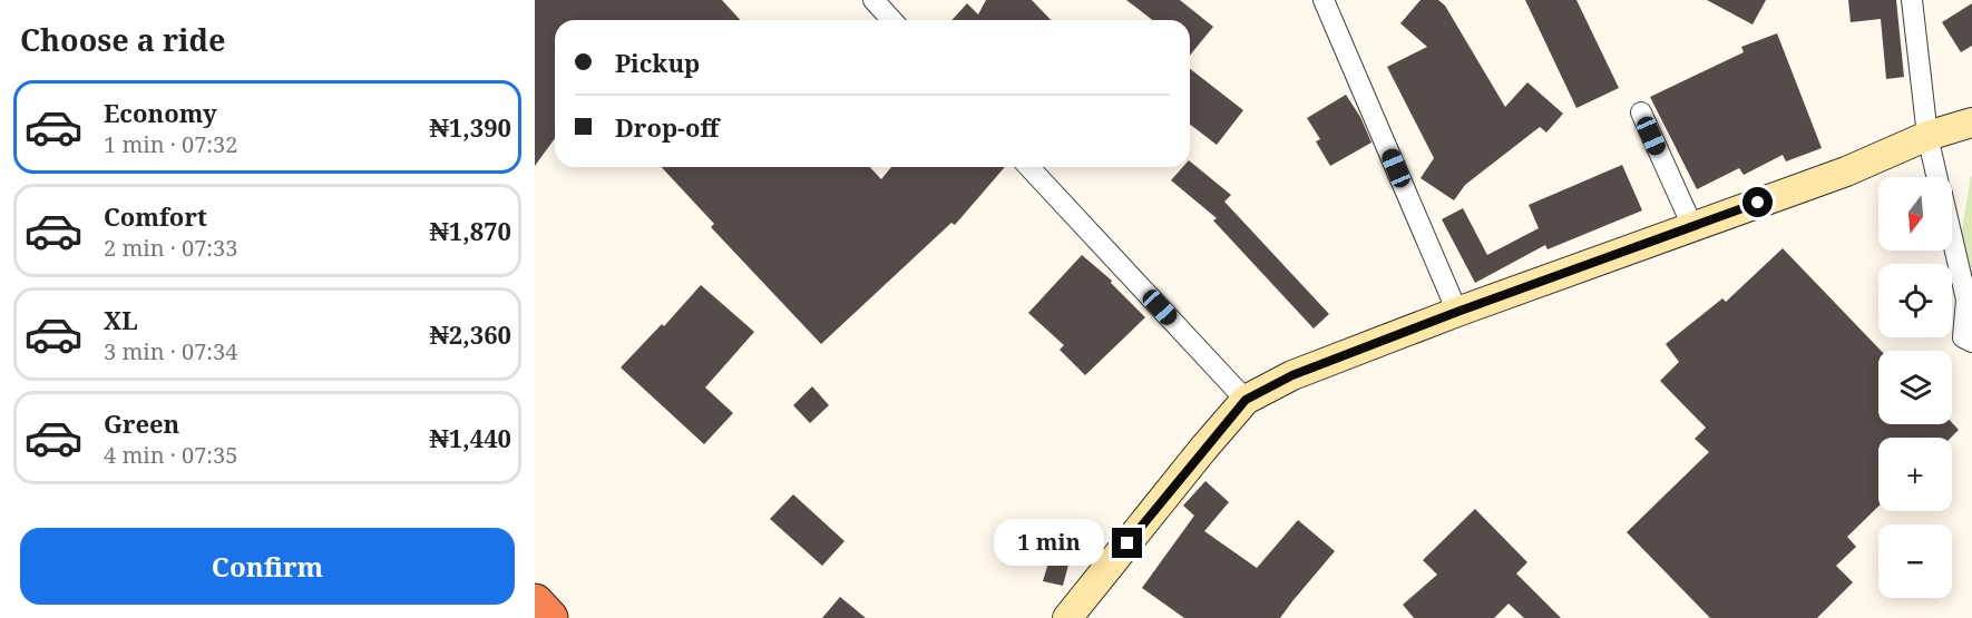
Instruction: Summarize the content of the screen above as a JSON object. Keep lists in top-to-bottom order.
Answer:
{
  "north": "bottom",
  "page": {
    "heading": "Choose a ride",
    "banner": ["Pickup", "Drop-off"],
    "list": [
      {
        "name": "Economy",
        "note": "1 min · 07:32",
        "value": "₦1,390"
      },
      {
        "name": "Comfort",
        "note": "2 min · 07:33",
        "value": "₦1,870"
      },
      {
        "name": "XL",
        "note": "3 min · 07:34",
        "value": "₦2,360"
      },
      {
        "name": "Green",
        "note": "4 min · 07:35",
        "value": "₦1,440"
      }
    ],
    "map_buttons": ["+", "−"],
    "buttons": "Confirm",
    "bubble": "1 min"
  }
}
